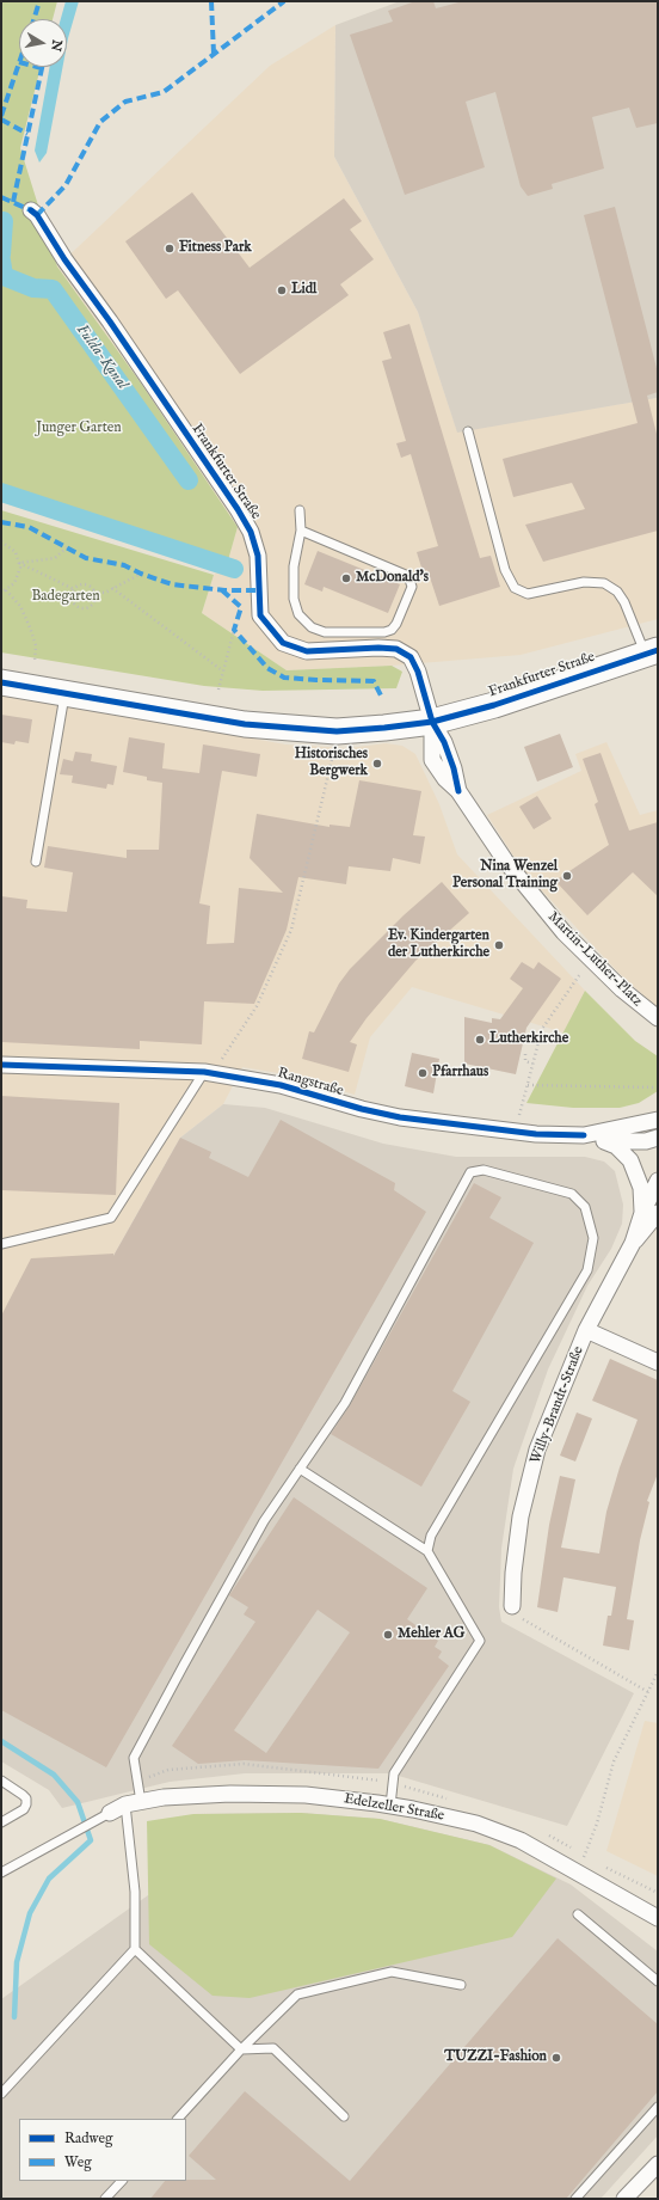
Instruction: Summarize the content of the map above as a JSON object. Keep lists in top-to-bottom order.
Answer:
{
  "streets": {
    "main road": ["Frankfurter Straße"],
    "street": [
      "Martin-Luther-Platz",
      "Rangstraße",
      "Willy-Brandt-Straße",
      "Edelzeller Straße"
    ]
  },
  "crossings": [
    ["Frankfurter Straße", "Martin-Luther-Platz"]
  ],
  "water": ["Fulda-Kanal"],
  "parks": ["Junger Garten", "Badegarten"],
  "places": [
    "Fitness Park",
    "Lidl",
    "McDonald's",
    "Historisches Bergwerk",
    "Nina Wenzel Personal Training",
    "Ev. Kindergarten der Lutherkirche",
    "Lutherkirche",
    "Pfarrhaus",
    "Mehler AG",
    "TUZZI-Fashion"
  ],
  "legend": ["Radweg", "Weg"],
  "north": "right"
}
